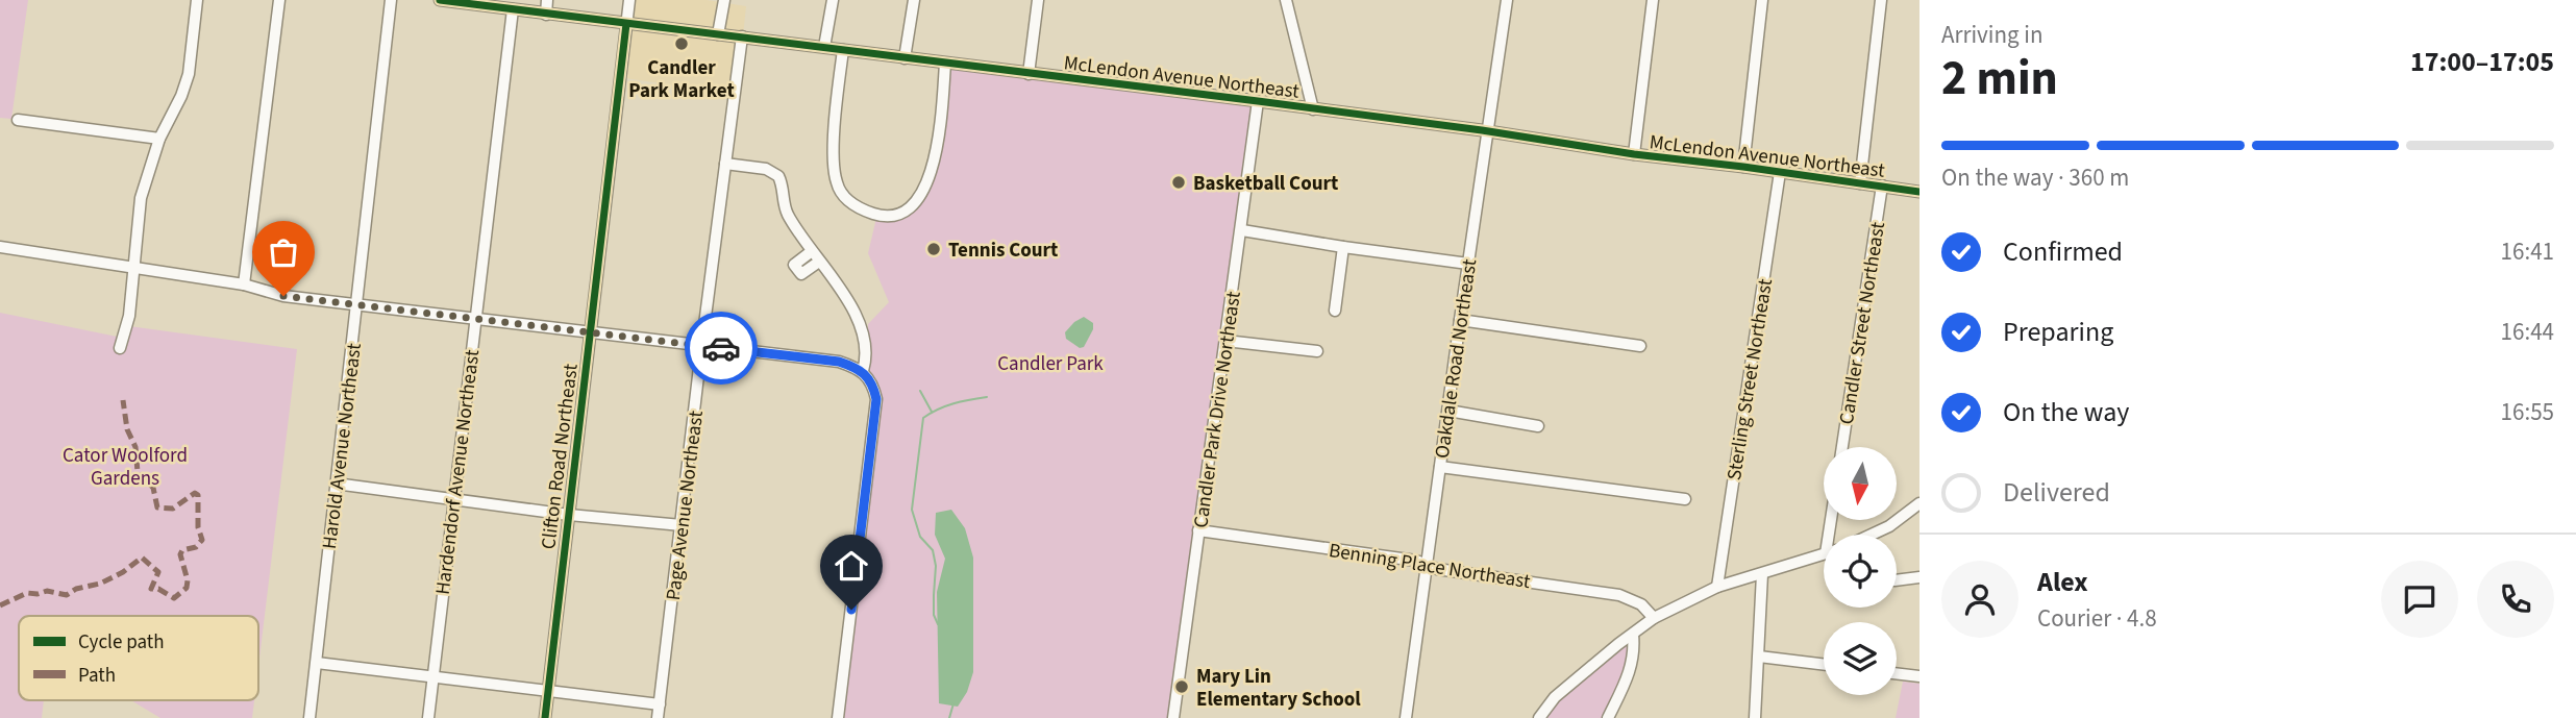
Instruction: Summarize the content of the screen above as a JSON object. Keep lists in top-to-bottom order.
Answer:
{
  "streets": {
    "street": [
      "McLendon Avenue Northeast",
      "Candler Street Northeast",
      "Oakdale Road Northeast",
      "Sterling Street Northeast",
      "Candler Park Drive Northeast",
      "Harold Avenue Northeast",
      "Clifton Road Northeast",
      "Hardendorf Avenue Northeast",
      "Page Avenue Northeast",
      "Benning Place Northeast"
    ]
  },
  "crossings": [
    ["McLendon Avenue Northeast", "Candler Street Northeast"],
    ["McLendon Avenue Northeast", "Oakdale Road Northeast"],
    ["McLendon Avenue Northeast", "Sterling Street Northeast"],
    ["McLendon Avenue Northeast", "Candler Park Drive Northeast"],
    ["McLendon Avenue Northeast", "Clifton Road Northeast"],
    ["McLendon Avenue Northeast", "Hardendorf Avenue Northeast"],
    ["McLendon Avenue Northeast", "Page Avenue Northeast"],
    ["Oakdale Road Northeast", "Benning Place Northeast"],
    ["Candler Park Drive Northeast", "Benning Place Northeast"]
  ],
  "parks": ["Candler Park", "Cator Woolford Gardens"],
  "places": [
    "Candler Park Market",
    "Basketball Court",
    "Tennis Court",
    "Mary Lin Elementary School"
  ],
  "legend": ["Cycle path", "Path"],
  "north": "bottom",
  "page": {
    "heading": ["2 min", "Arriving in", "17:00–17:05"],
    "panel": ["Alex", "Courier · 4.8"],
    "bar": "On the way · 360 m",
    "list": [
      ["Confirmed", "16:41"],
      ["Preparing", "16:44"],
      ["On the way", "16:55"],
      "Delivered"
    ]
  }
}
